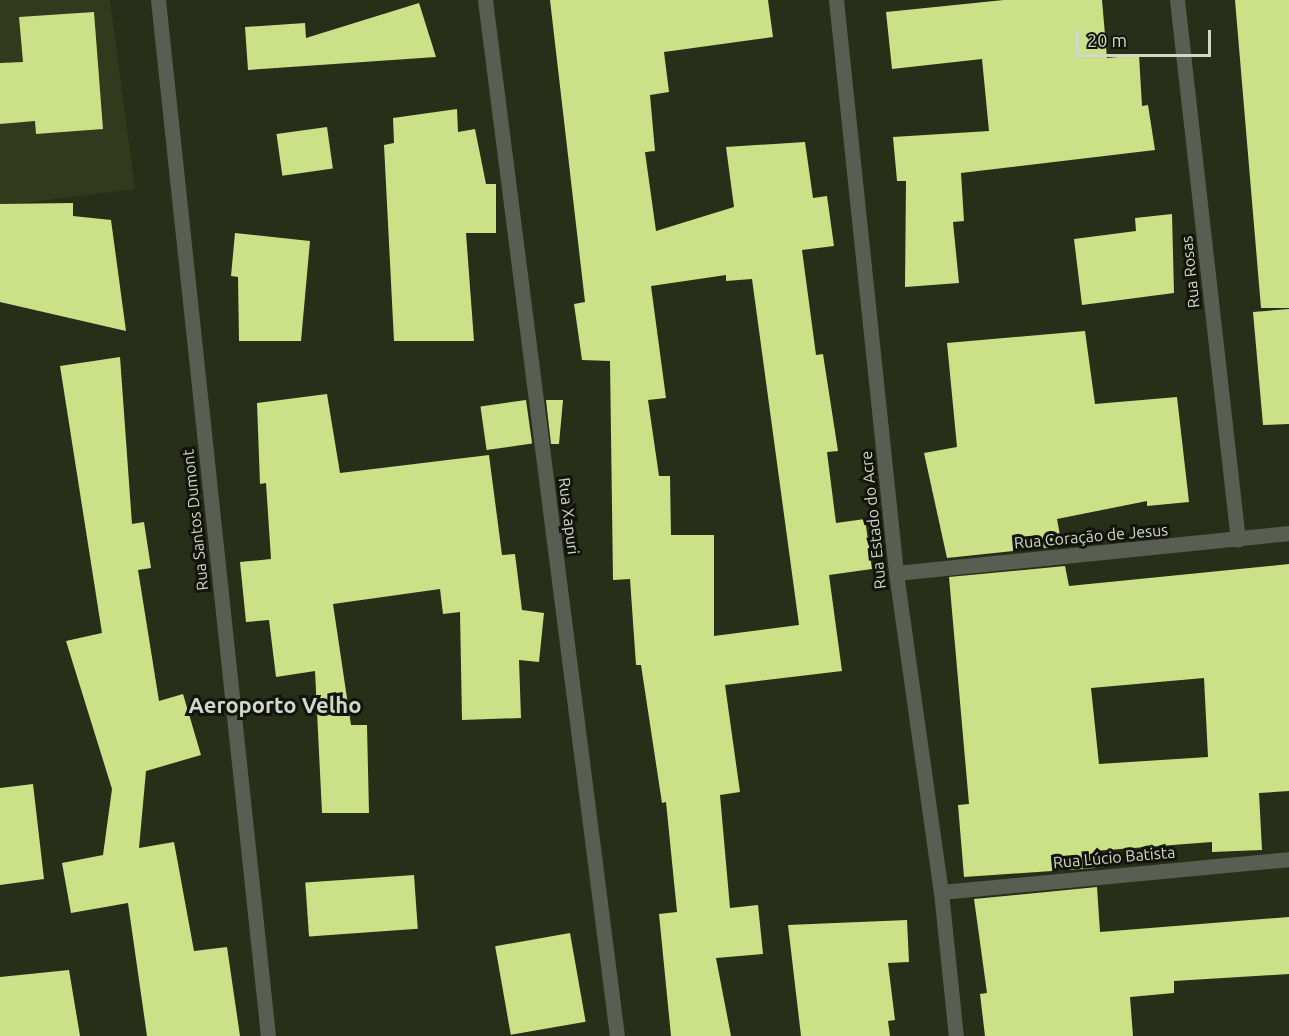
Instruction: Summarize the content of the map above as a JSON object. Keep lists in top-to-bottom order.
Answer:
{
  "streets": {
    "street": [
      "Rua Rosas",
      "Rua Xapuri",
      "Rua Santos Dumont",
      "Rua Estado do Acre",
      "Rua Coração de Jesus",
      "Rua Lúcio Batista"
    ]
  },
  "crossings": [
    ["Rua Rosas", "Rua Coração de Jesus"],
    ["Rua Estado do Acre", "Rua Coração de Jesus"],
    ["Rua Estado do Acre", "Rua Lúcio Batista"]
  ],
  "districts": ["Aeroporto Velho"],
  "scale_bar": "20 m"
}
